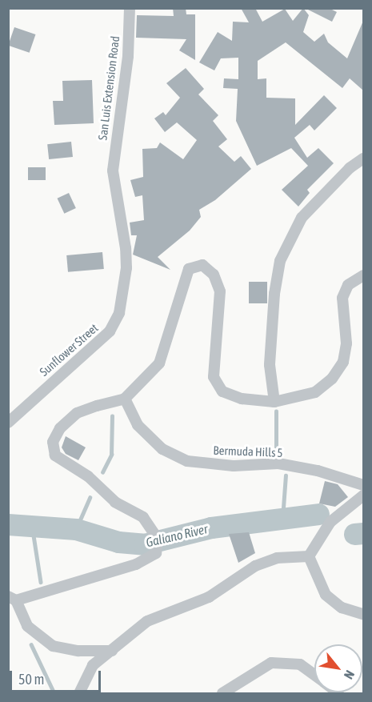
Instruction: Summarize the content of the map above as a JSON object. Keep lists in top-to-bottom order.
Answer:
{
  "streets": {
    "street": ["San Luis Extension Road", "Sunflower Street", "Bermuda Hills 5"]
  },
  "crossings": [
    ["San Luis Extension Road", "Sunflower Street"]
  ],
  "water": ["Galiano River"],
  "scale_bar": "50 m",
  "north": "bottom right"
}
